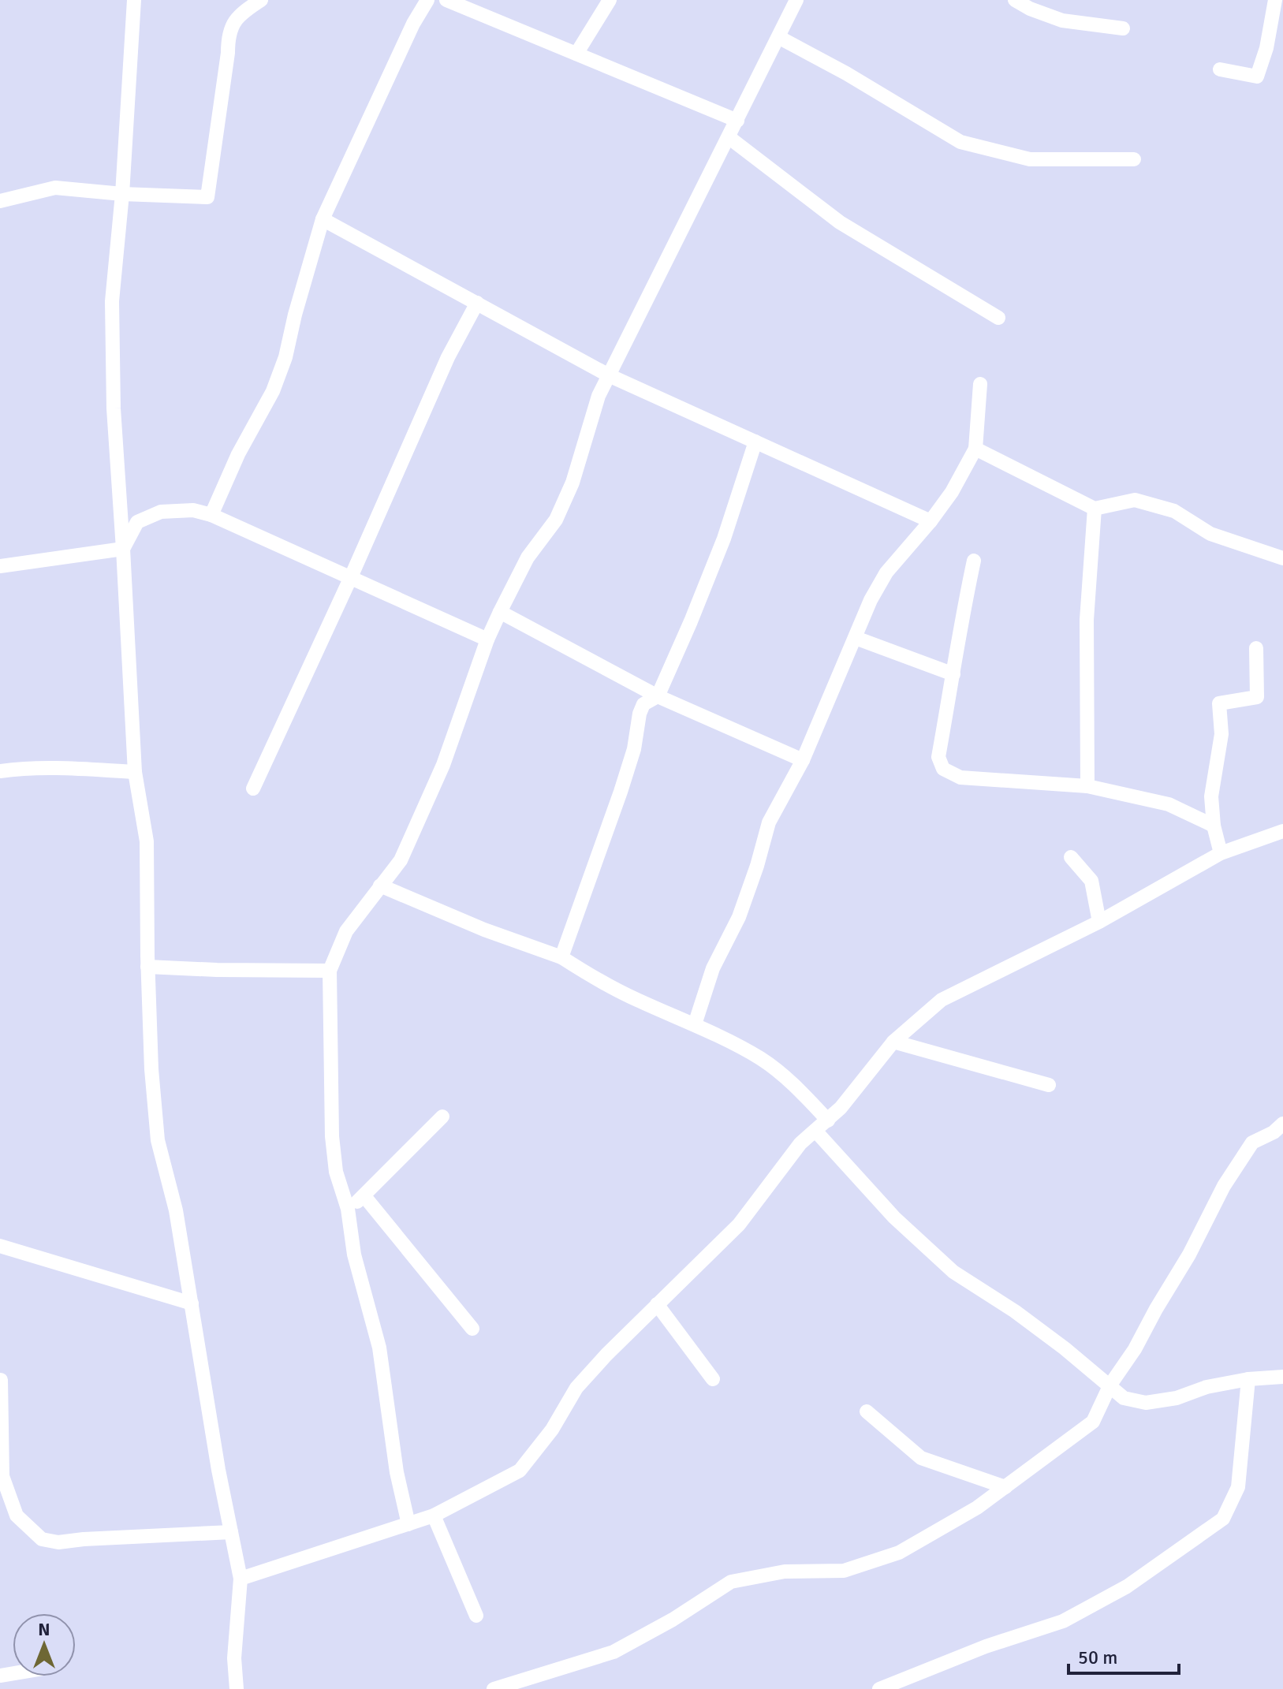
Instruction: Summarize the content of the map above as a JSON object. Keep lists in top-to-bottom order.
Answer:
{
  "scale_bar": "50 m",
  "north": "top"
}
